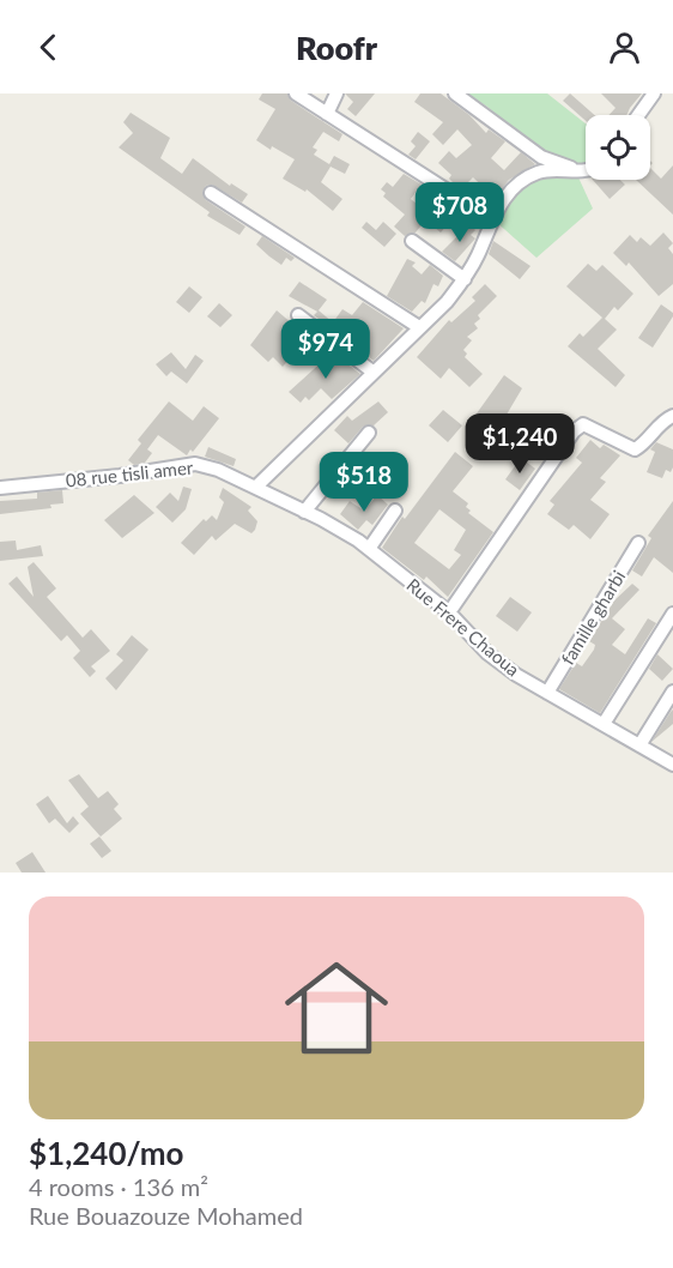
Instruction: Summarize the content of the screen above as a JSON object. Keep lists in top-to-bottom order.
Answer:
{
  "streets": {
    "street": ["08 rue tisli amer", "famille gharbi", "Rue Frere Chaoua"]
  },
  "crossings": [
    ["08 rue tisli amer", "Rue Frere Chaoua"],
    ["famille gharbi", "Rue Frere Chaoua"]
  ],
  "page": {
    "header": "Roofr",
    "price": [
      "$708",
      "$974",
      "$1,240",
      "$518"
    ],
    "list": [
      {
        "name": "$1,240/mo",
        "note": "4 rooms · 136 m² · Rue Bouazouze Mohamed"
      }
    ]
  }
}
